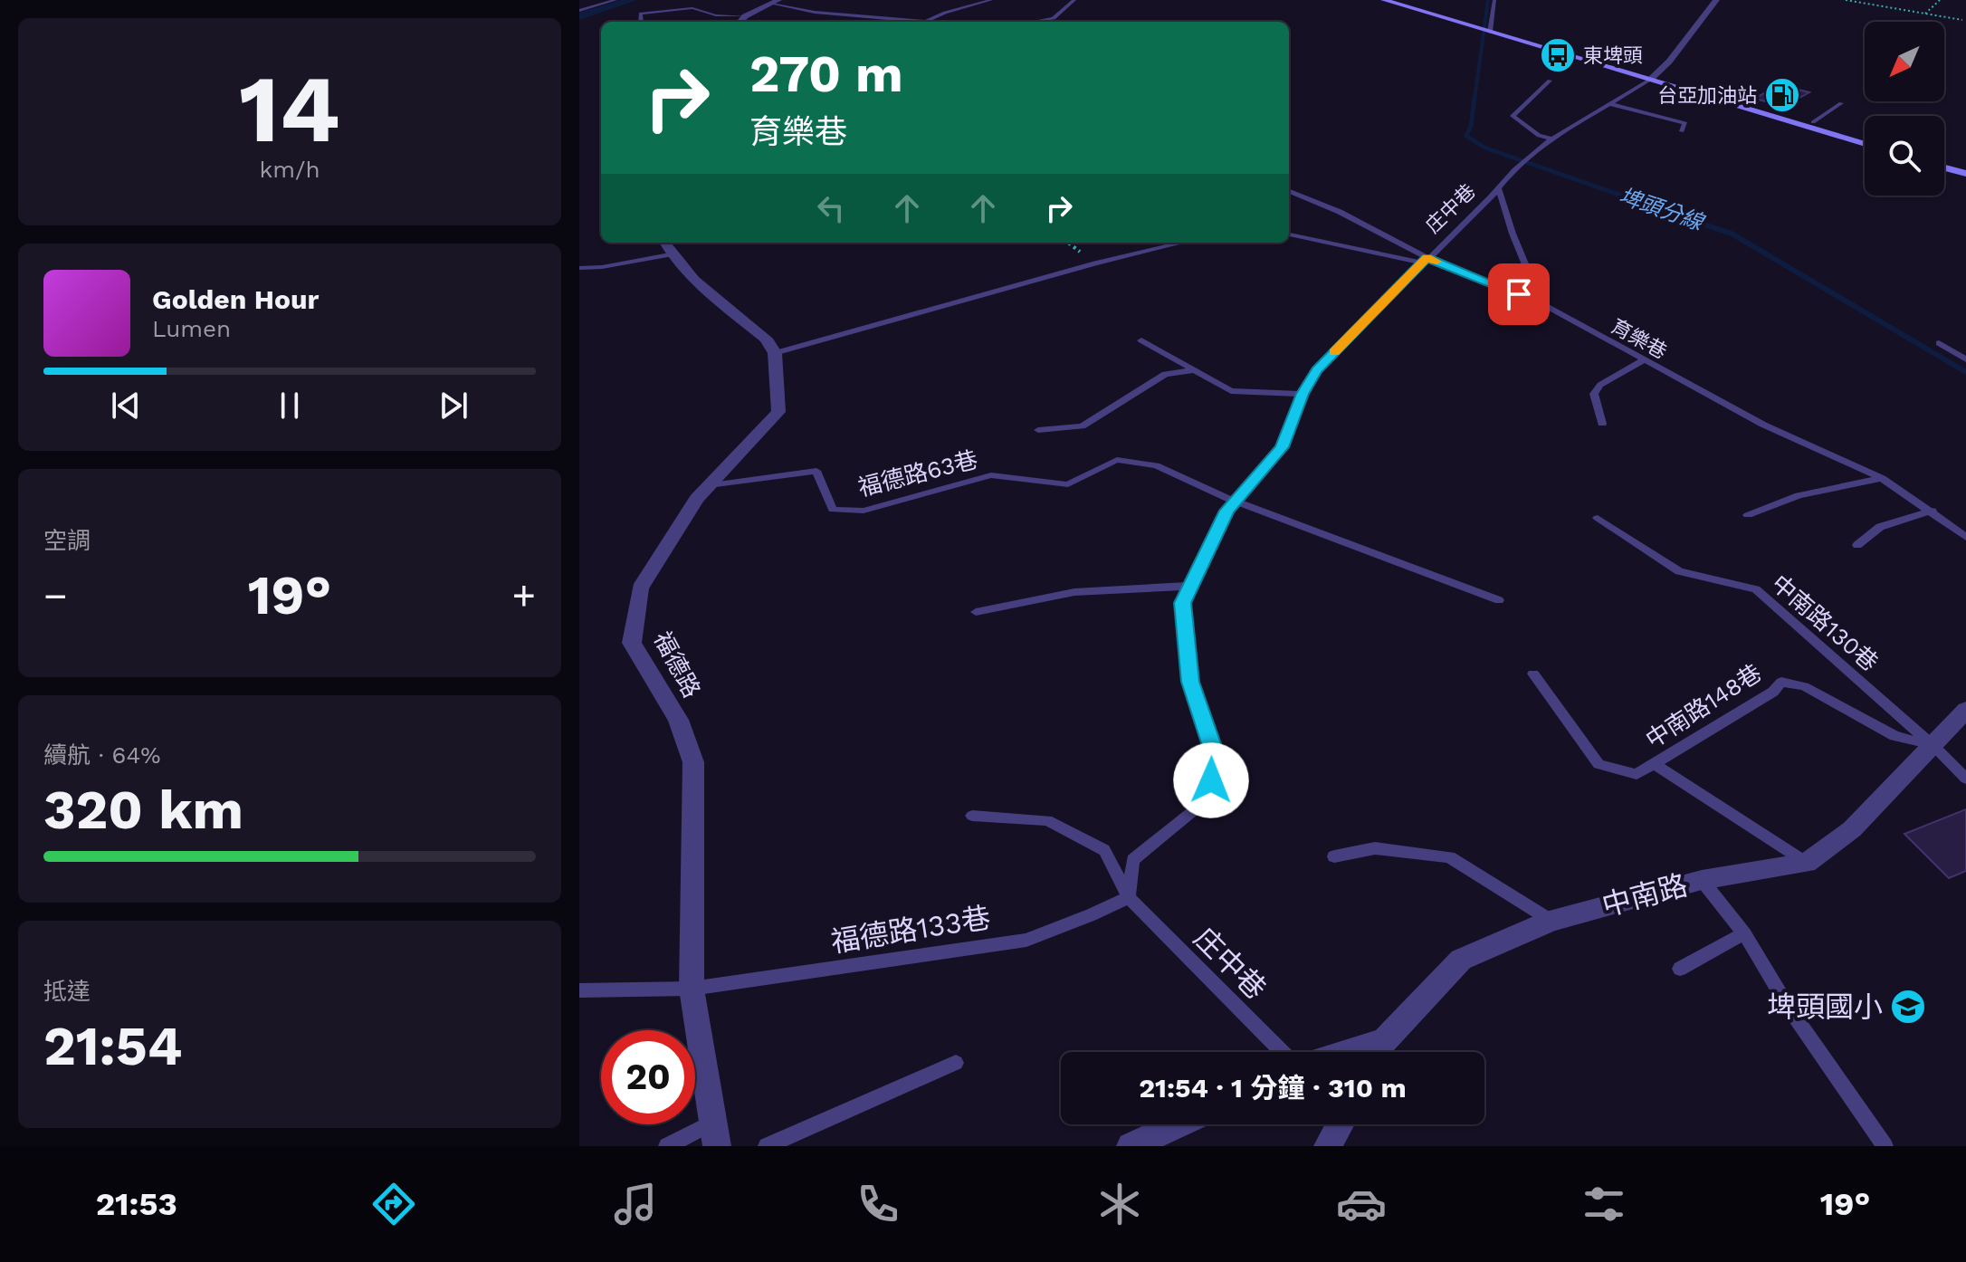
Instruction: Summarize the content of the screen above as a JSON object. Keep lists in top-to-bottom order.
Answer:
{
  "streets": {
    "street": ["福德路", "中南路"],
    "lane": [
      "庄中巷",
      "育樂巷",
      "福德路63巷",
      "中南路130巷",
      "中南路148巷",
      "福德路133巷"
    ]
  },
  "crossings": [
    ["庄中巷", "育樂巷"],
    ["庄中巷", "福德路63巷"],
    ["庄中巷", "福德路133巷"],
    ["福德路63巷", "福德路"],
    ["中南路130巷", "中南路148巷"],
    ["中南路130巷", "中南路"],
    ["福德路", "福德路133巷"],
    ["中南路148巷", "中南路"]
  ],
  "water": ["埤頭分線"],
  "places": {
    "bus stop": ["東埤頭"],
    "fuel station": ["台亞加油站"],
    "school or university": ["埤頭國小"]
  },
  "north": "bottom left",
  "page": {
    "tile": [
      ["14", "km/h"],
      "空調",
      ["續航 · 64%", "320 km"],
      ["抵達", "21:54"]
    ],
    "turn": ["270 m", "育樂巷"],
    "song": ["Golden Hour", "Lumen"],
    "heat": ["−", "19°", "+"],
    "limit": "20",
    "trip": "21:54 · 1 分鐘 · 310 m",
    "tabs": ["21:53", "19°"]
  }
}
